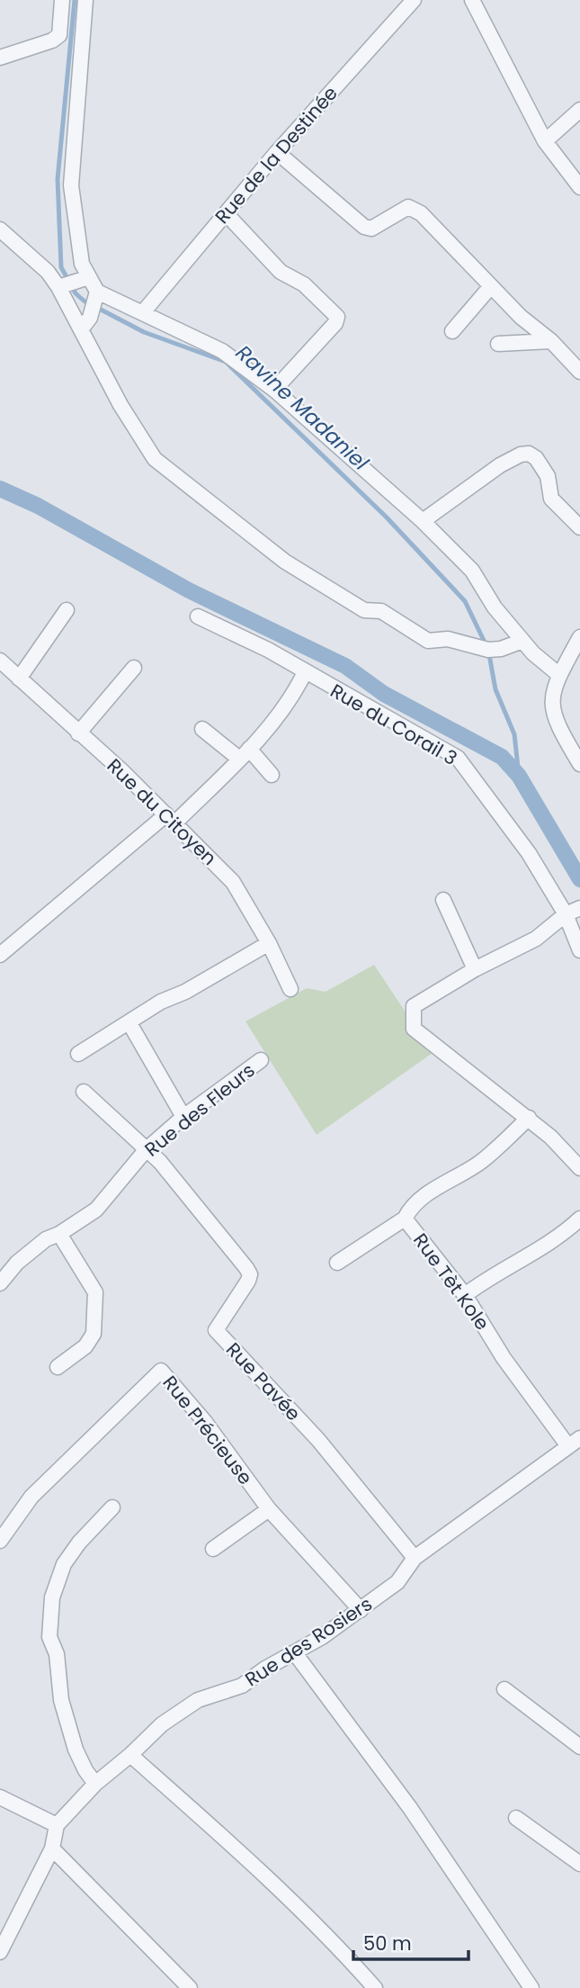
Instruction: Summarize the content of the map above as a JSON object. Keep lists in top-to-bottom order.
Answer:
{
  "streets": {
    "street": [
      "Rue de la Destinée",
      "Rue du Corail 3",
      "Rue du Citoyen",
      "Rue des Fleurs",
      "Rue Tèt Kole",
      "Rue Pavée",
      "Rue Précieuse",
      "Rue des Rosiers"
    ]
  },
  "crossings": [
    ["Rue des Fleurs", "Rue Pavée"],
    ["Rue Tèt Kole", "Rue des Rosiers"],
    ["Rue Pavée", "Rue des Rosiers"],
    ["Rue Précieuse", "Rue des Rosiers"]
  ],
  "water": ["Ravine Madaniel"],
  "scale_bar": "50 m"
}
